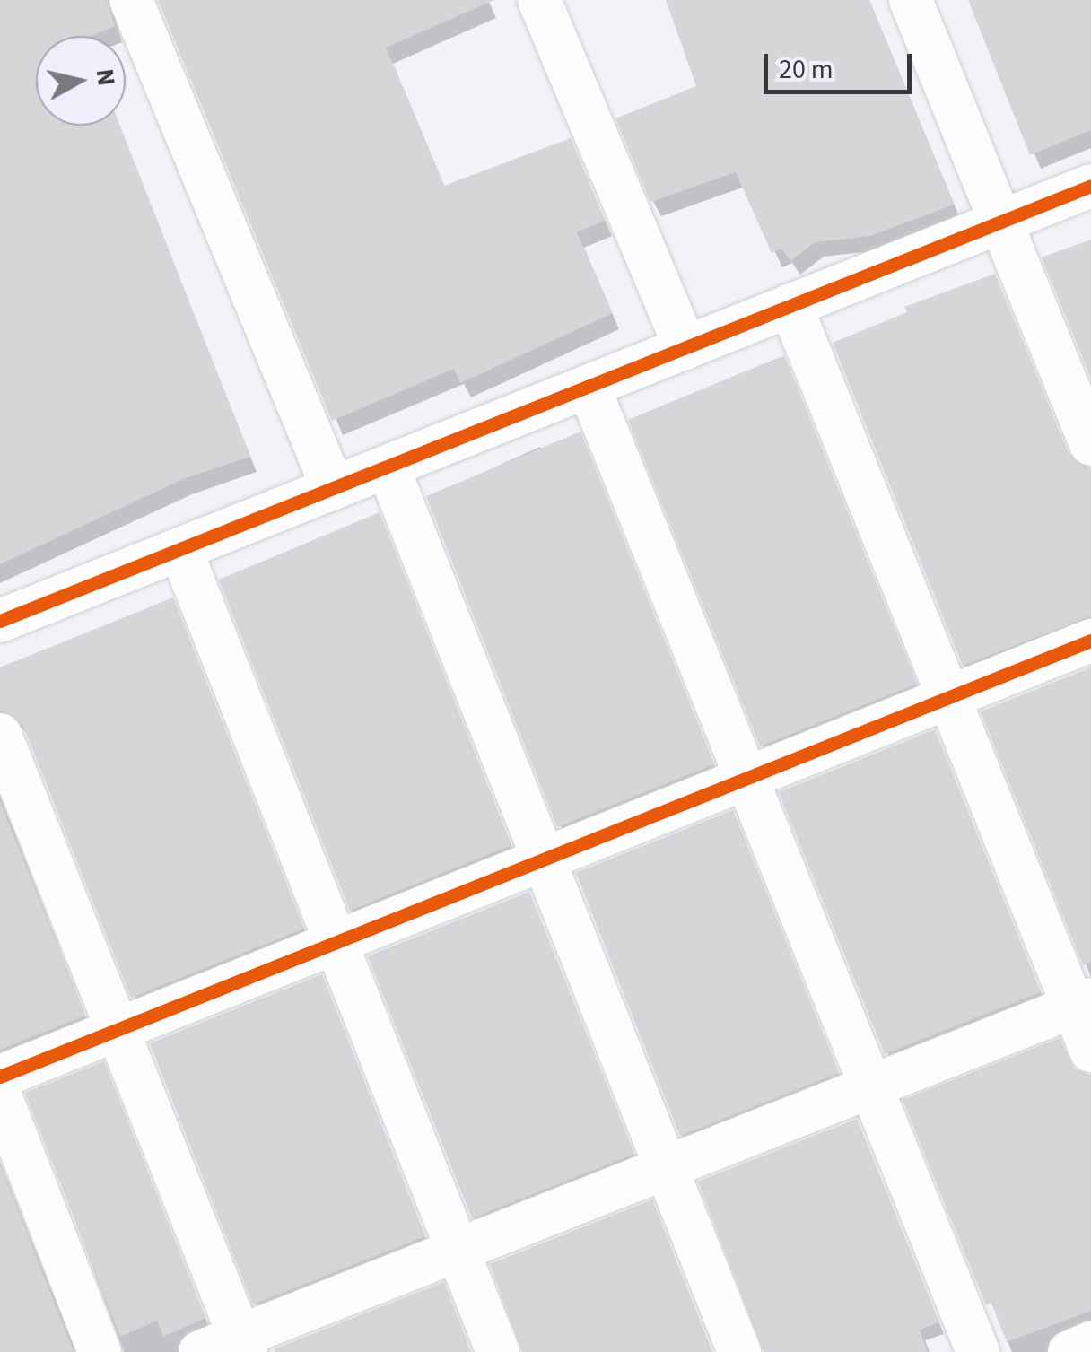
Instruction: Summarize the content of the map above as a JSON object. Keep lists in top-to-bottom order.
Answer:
{
  "scale_bar": "20 m",
  "north": "right"
}
